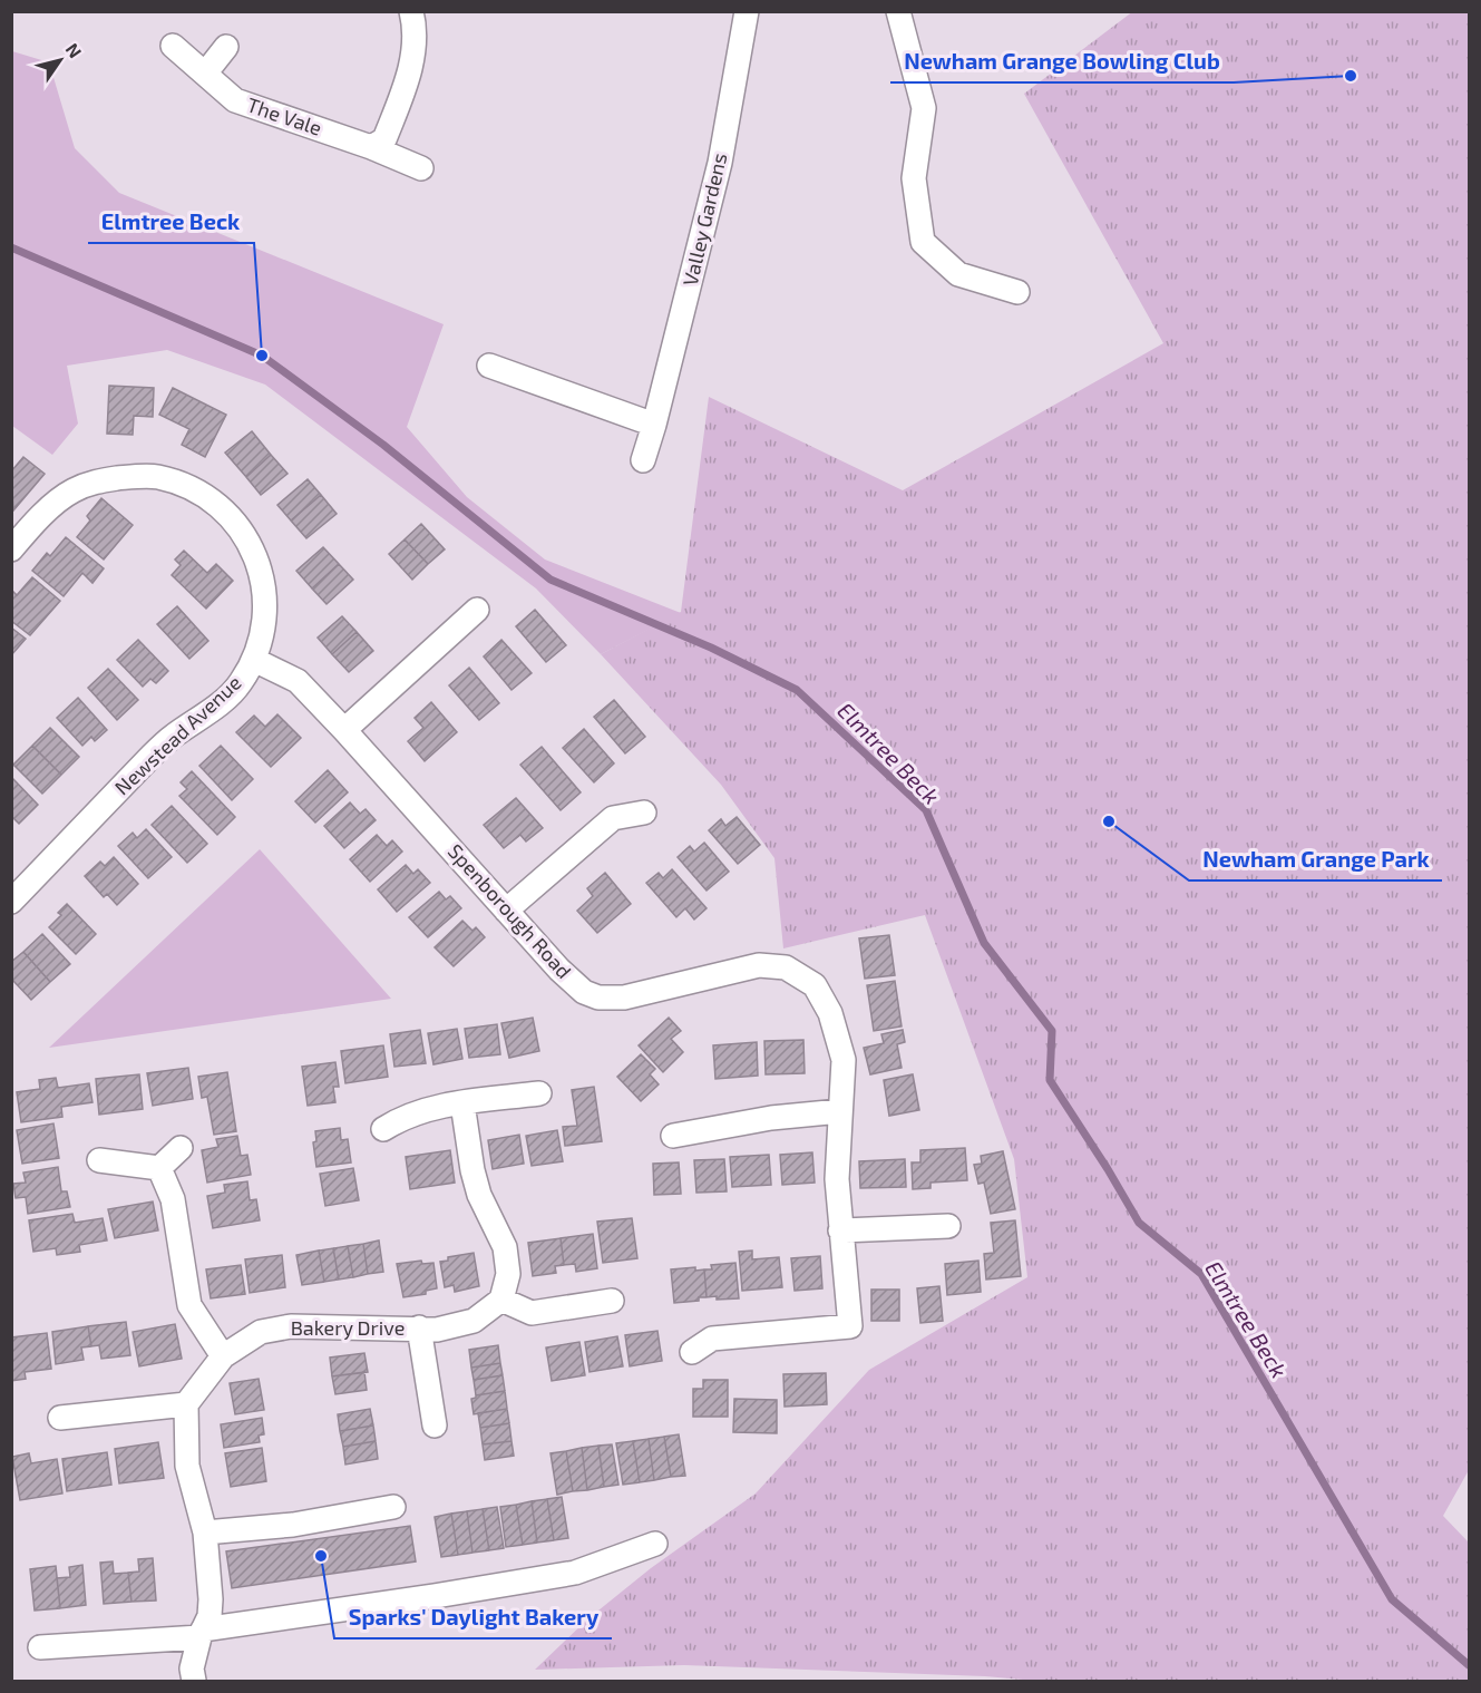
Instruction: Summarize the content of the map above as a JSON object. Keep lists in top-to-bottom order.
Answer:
{
  "streets": {
    "street": [
      "The Vale",
      "Valley Gardens",
      "Newstead Avenue",
      "Spenborough Road",
      "Bakery Drive"
    ]
  },
  "crossings": [
    ["Newstead Avenue", "Spenborough Road"]
  ],
  "water": ["Elmtree Beck"],
  "places": [
    "Newham Grange Bowling Club",
    "Elmtree Beck",
    "Newham Grange Park",
    "Sparks' Daylight Bakery"
  ],
  "north": "top right"
}
